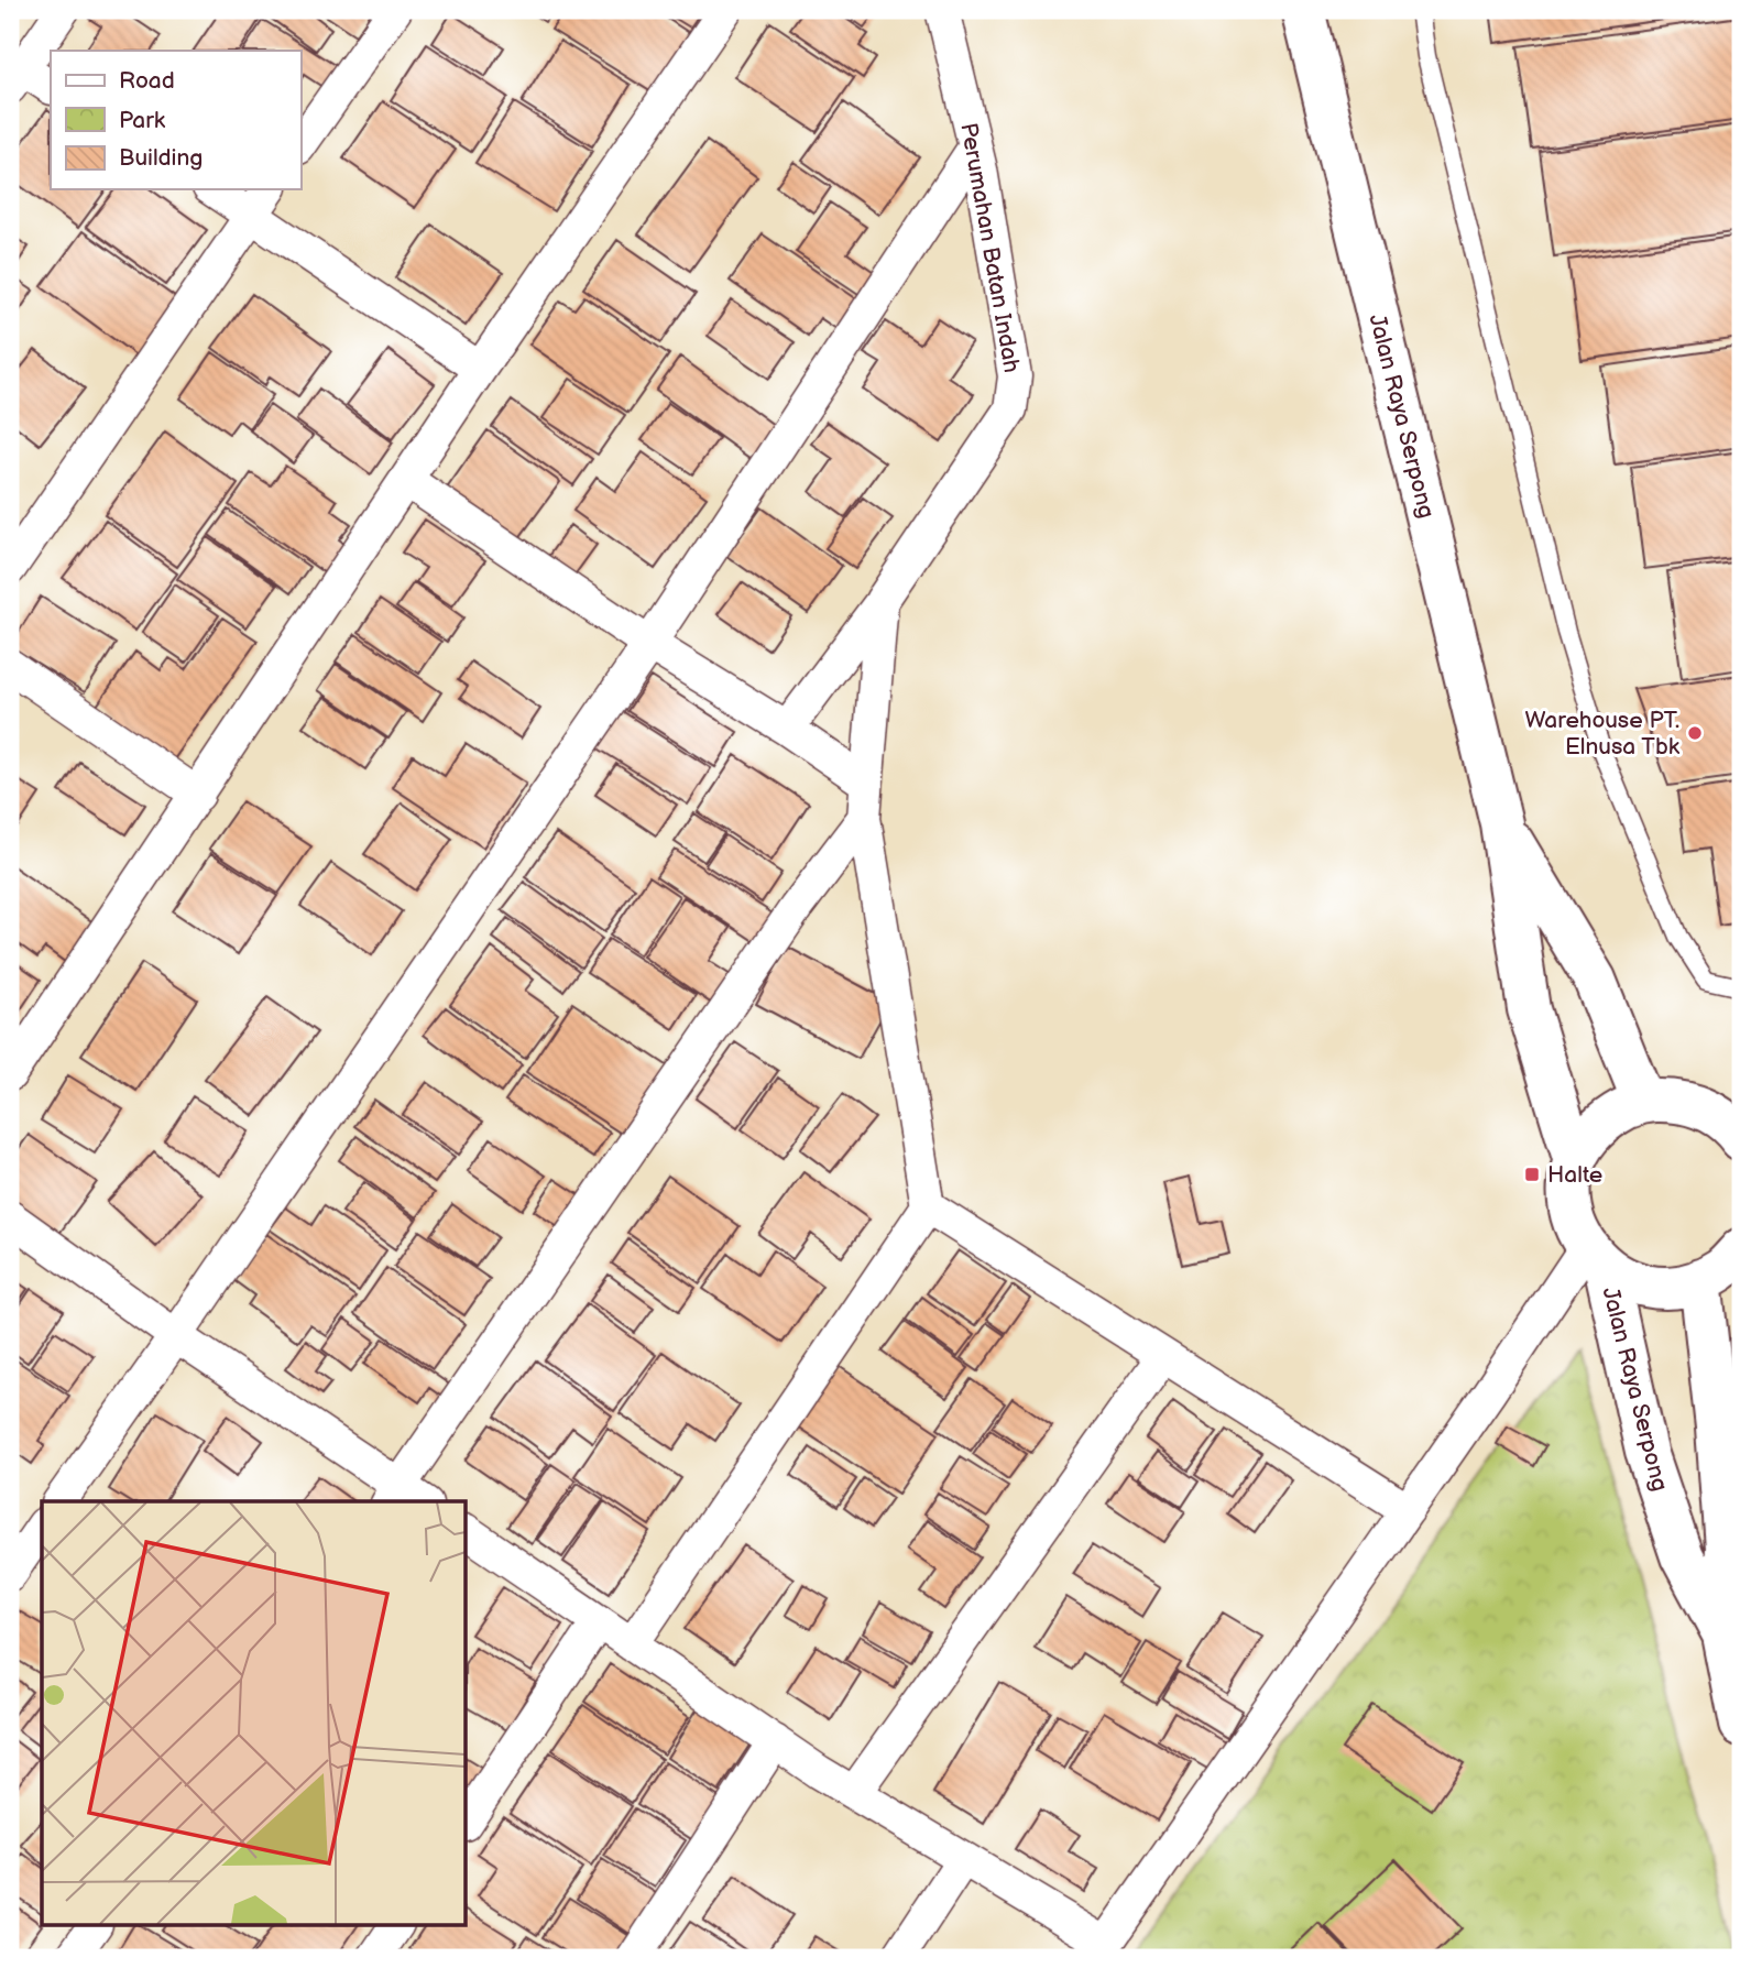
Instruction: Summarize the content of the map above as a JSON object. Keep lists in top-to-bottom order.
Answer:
{
  "streets": {
    "main road": ["Jalan Raya Serpong"],
    "street": ["Perumahan Batan Indah"]
  },
  "places": {
    "other": ["Warehouse PT. Elnusa Tbk"],
    "transit": ["Halte"]
  },
  "legend": ["Road", "Park", "Building"]
}
